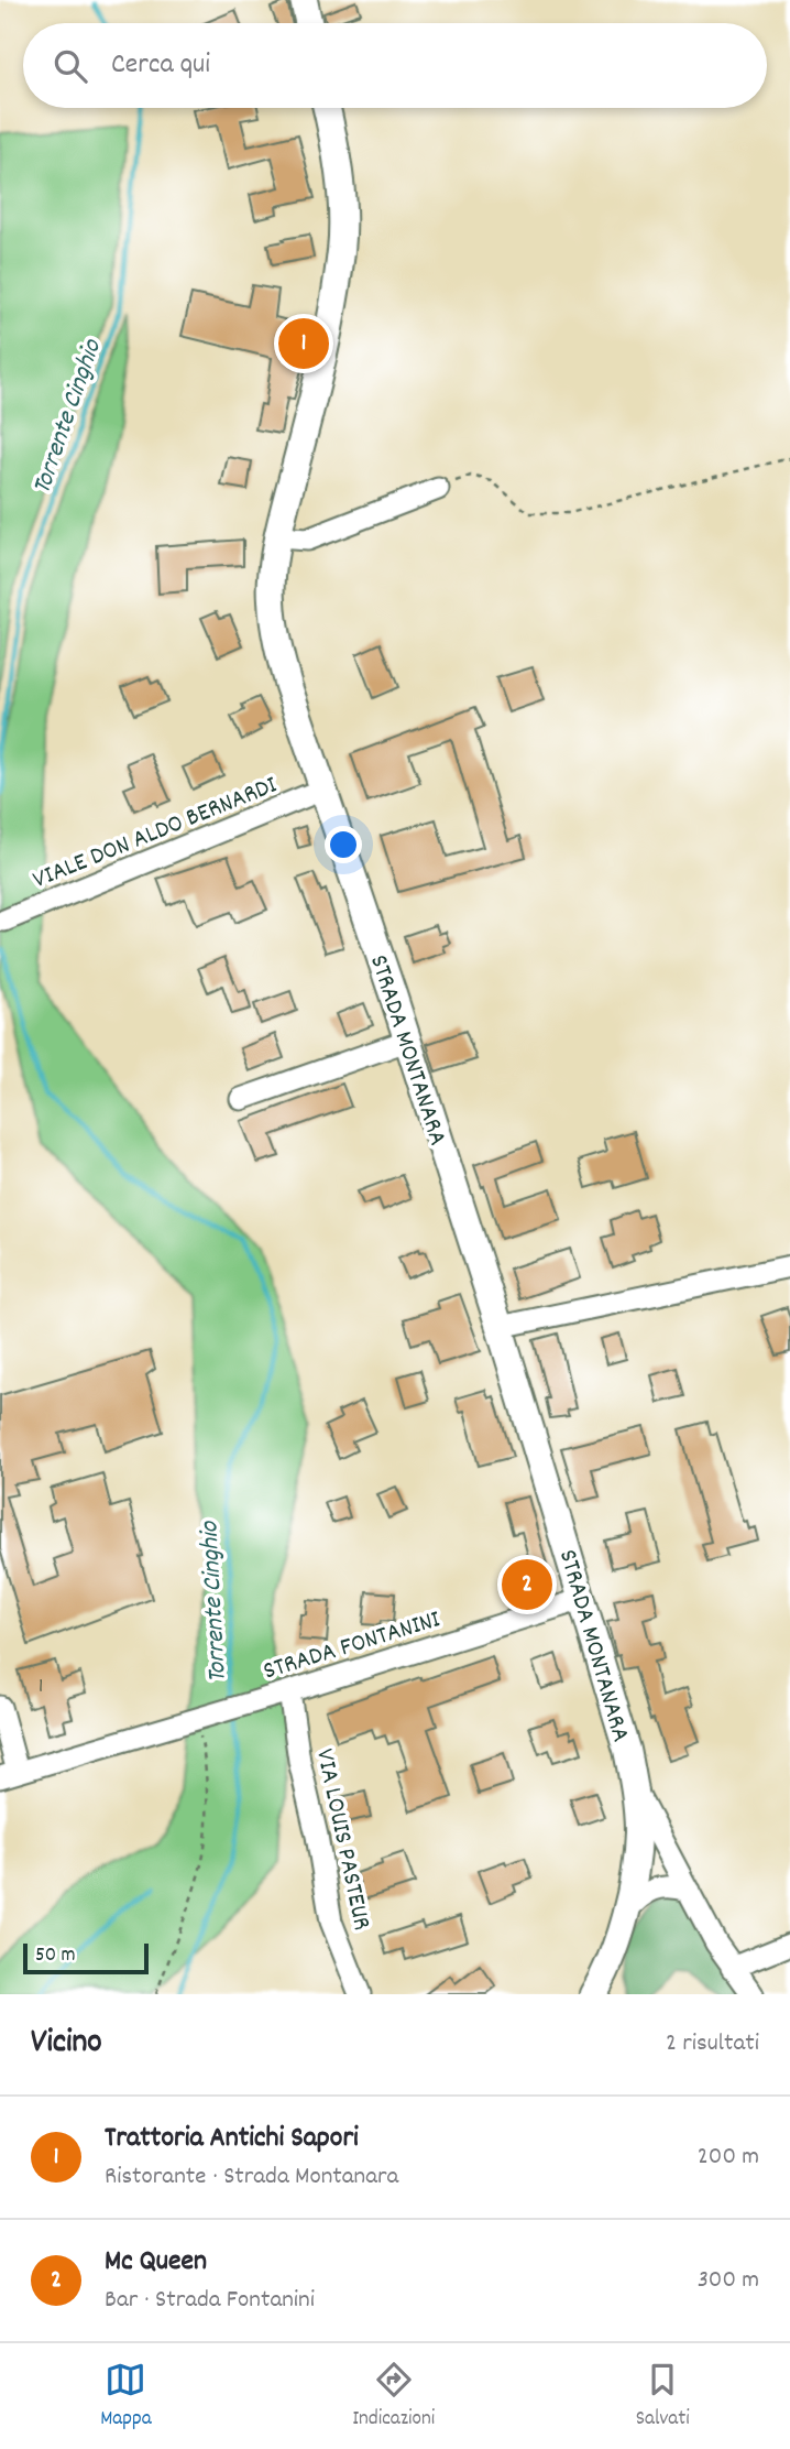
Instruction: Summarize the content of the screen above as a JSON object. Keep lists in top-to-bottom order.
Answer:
{
  "streets": {
    "main road": ["STRADA MONTANARA"],
    "street": ["VIALE DON ALDO BERNARDI", "STRADA FONTANINI", "VIA LOUIS PASTEUR"]
  },
  "crossings": [
    ["VIALE DON ALDO BERNARDI", "STRADA MONTANARA"],
    ["STRADA MONTANARA", "STRADA FONTANINI"],
    ["STRADA FONTANINI", "VIA LOUIS PASTEUR"]
  ],
  "water": ["Torrente Cinghio"],
  "house_numbers": ["1"],
  "scale_bar": "50 m",
  "page": {
    "search": "Cerca qui",
    "pins": ["1", "2"],
    "scale": "50 m",
    "heading": ["Vicino", "2 risultati"],
    "list": [
      {
        "mark": "1",
        "name": "Trattoria Antichi Sapori",
        "note": "Ristorante · Strada Montanara",
        "value": "200 m"
      },
      {
        "mark": "2",
        "name": "Mc Queen",
        "note": "Bar · Strada Fontanini",
        "value": "300 m"
      }
    ],
    "nav": ["Mappa", "Indicazioni", "Salvati"]
  }
}
